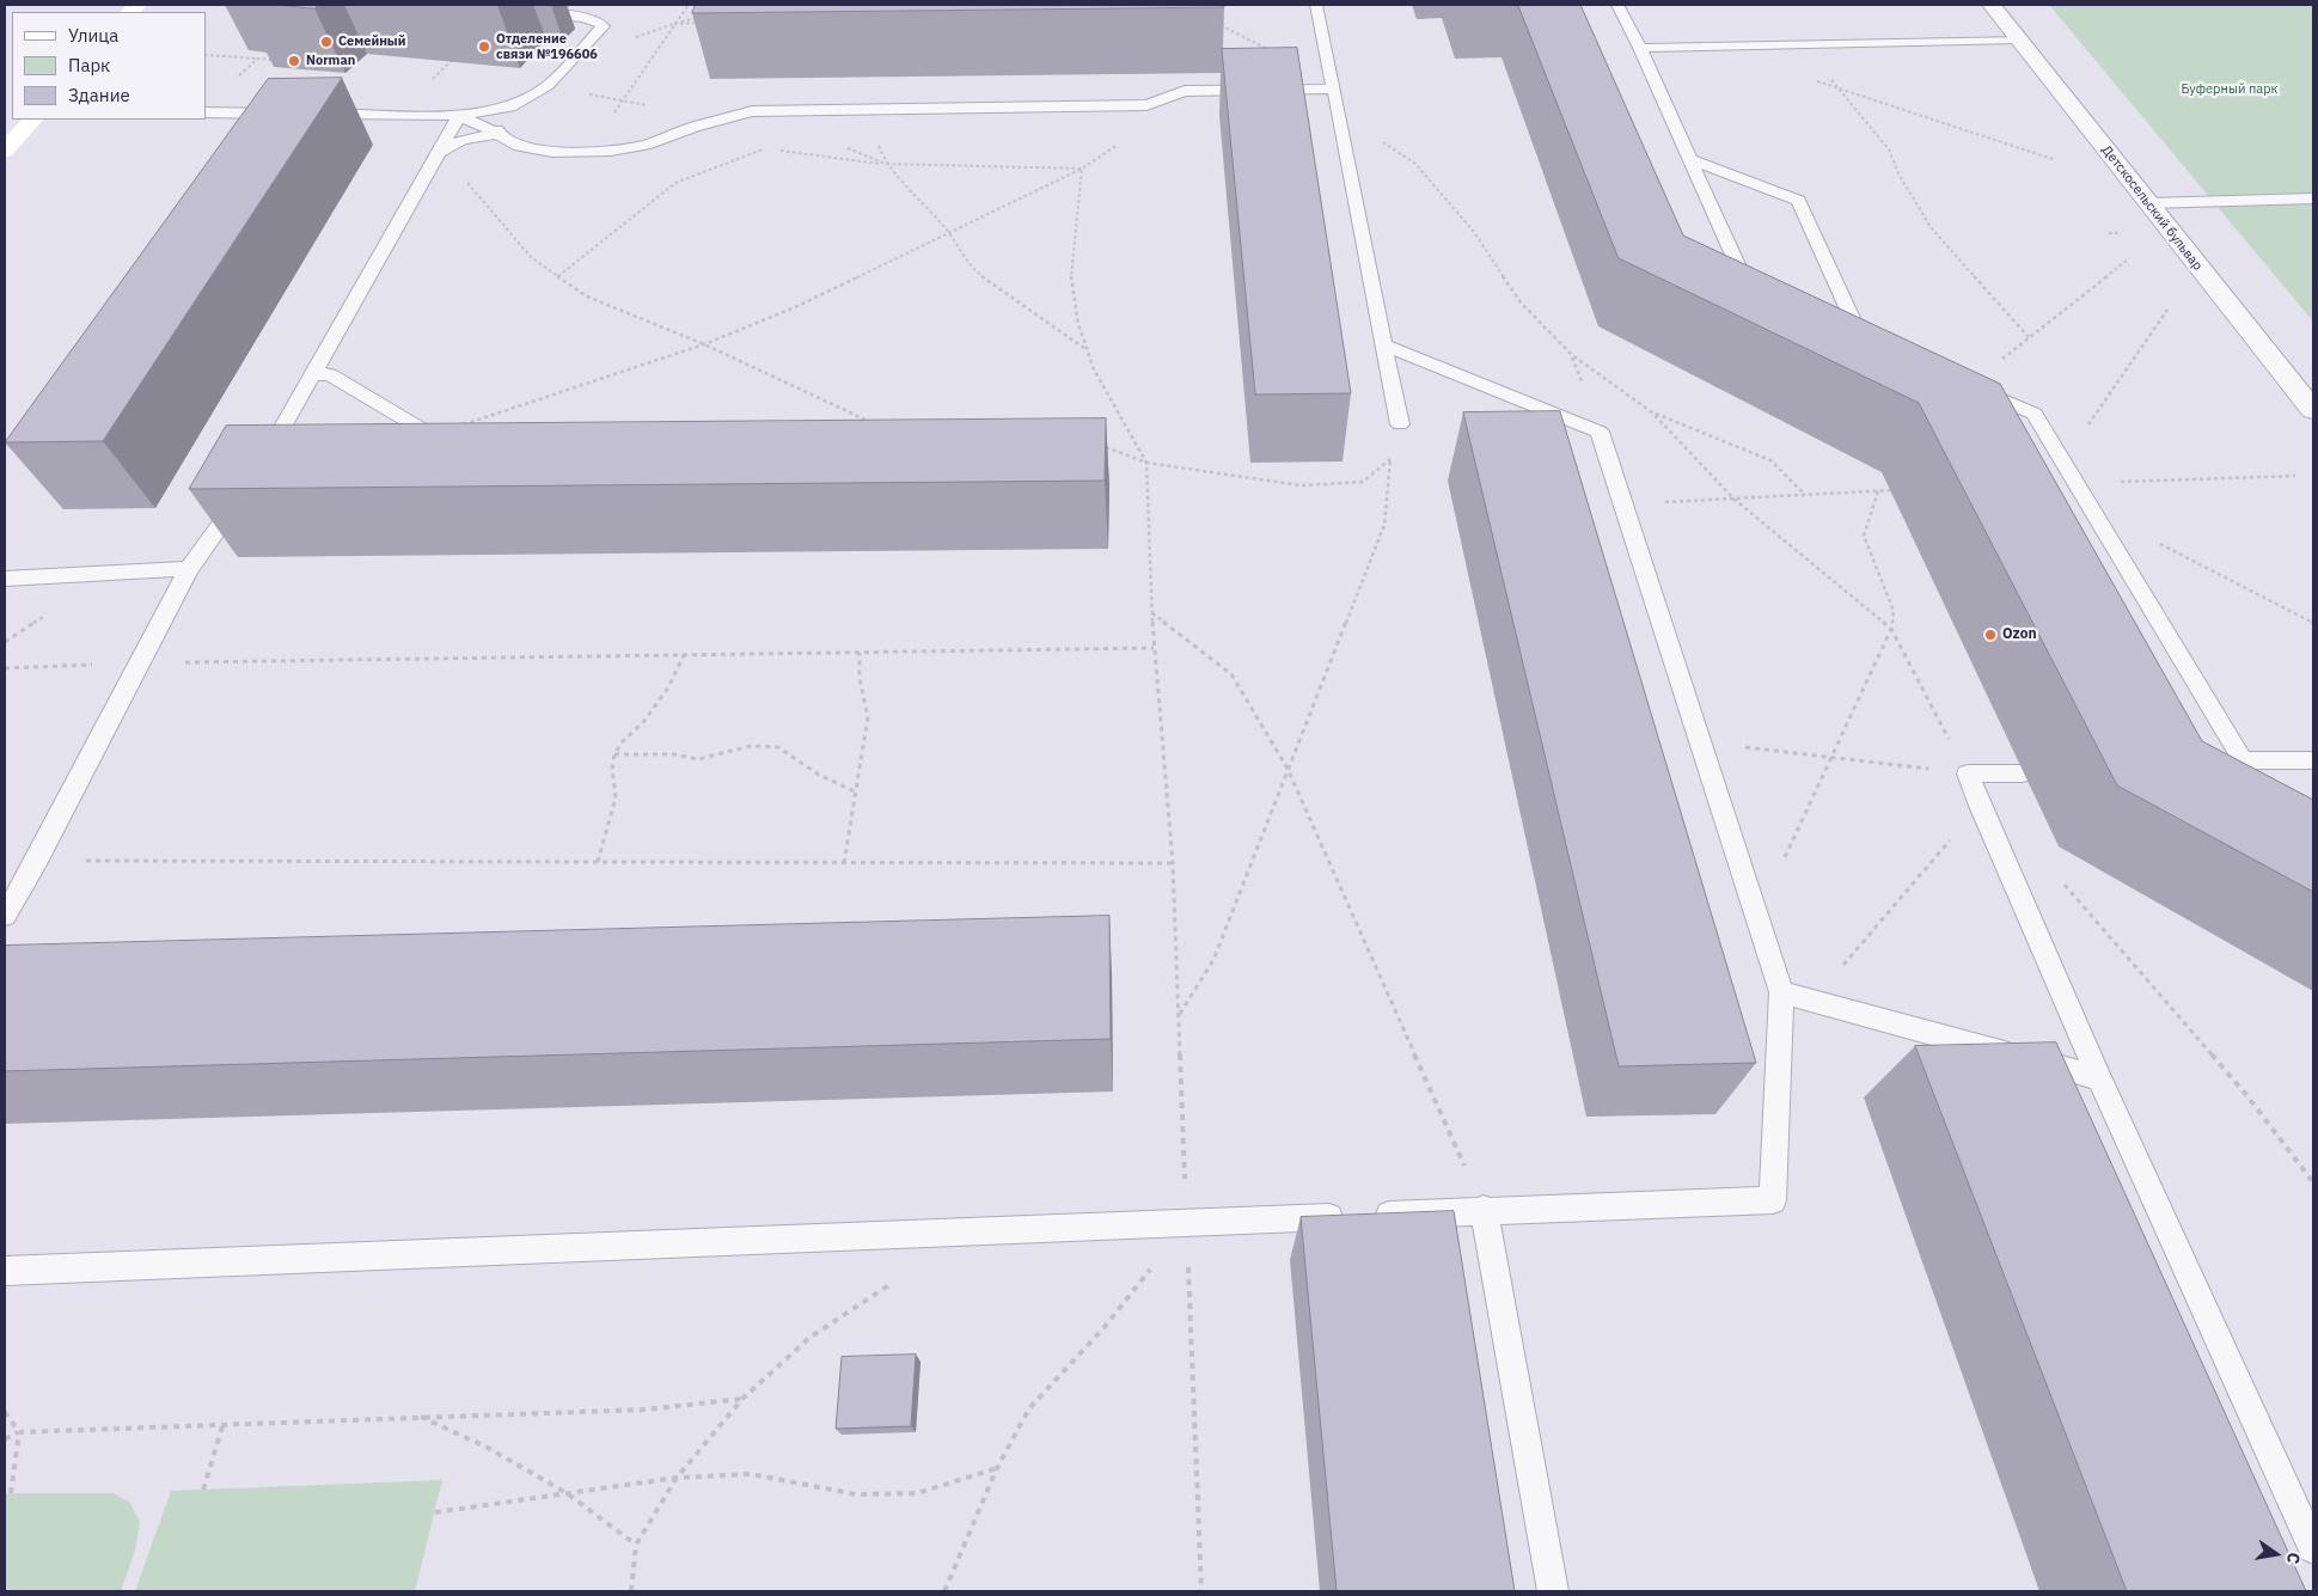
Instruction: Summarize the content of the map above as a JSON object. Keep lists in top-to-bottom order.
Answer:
{
  "streets": {
    "street": ["Детскосельский бульвар"]
  },
  "parks": ["Буферный парк"],
  "places": [
    "Семейный",
    "Отделение связи №196606",
    "Norman",
    "Ozon"
  ],
  "legend": ["Улица", "Парк", "Здание"],
  "north": "right"
}
